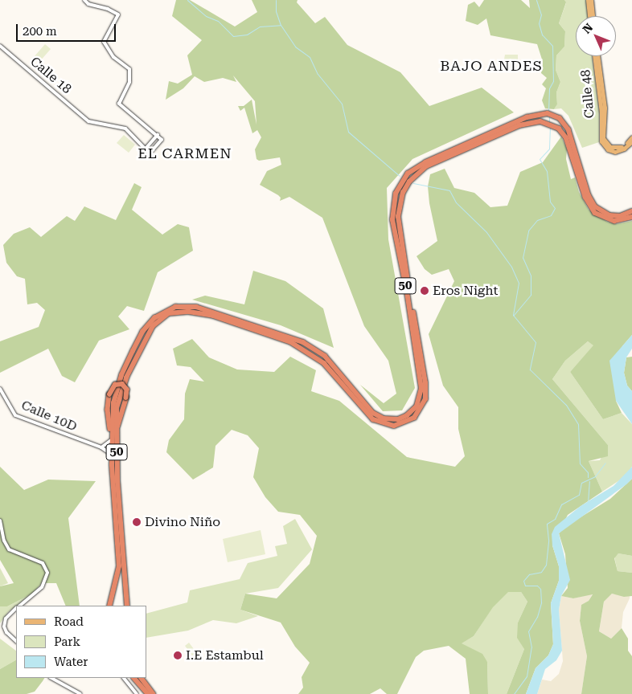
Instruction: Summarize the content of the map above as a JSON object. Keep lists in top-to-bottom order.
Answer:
{
  "streets": {
    "highway": ["50"],
    "main road": ["Calle 48"],
    "street": ["Calle 18", "Calle 10D"]
  },
  "crossings": [
    ["50", "Calle 10D"]
  ],
  "districts": ["BAJO ANDES", "EL CARMEN"],
  "places": ["Eros Night", "Divino Niño", "I.E Estambul"],
  "legend": ["Road", "Park", "Water"],
  "scale_bar": "200 m",
  "north": "top left"
}
